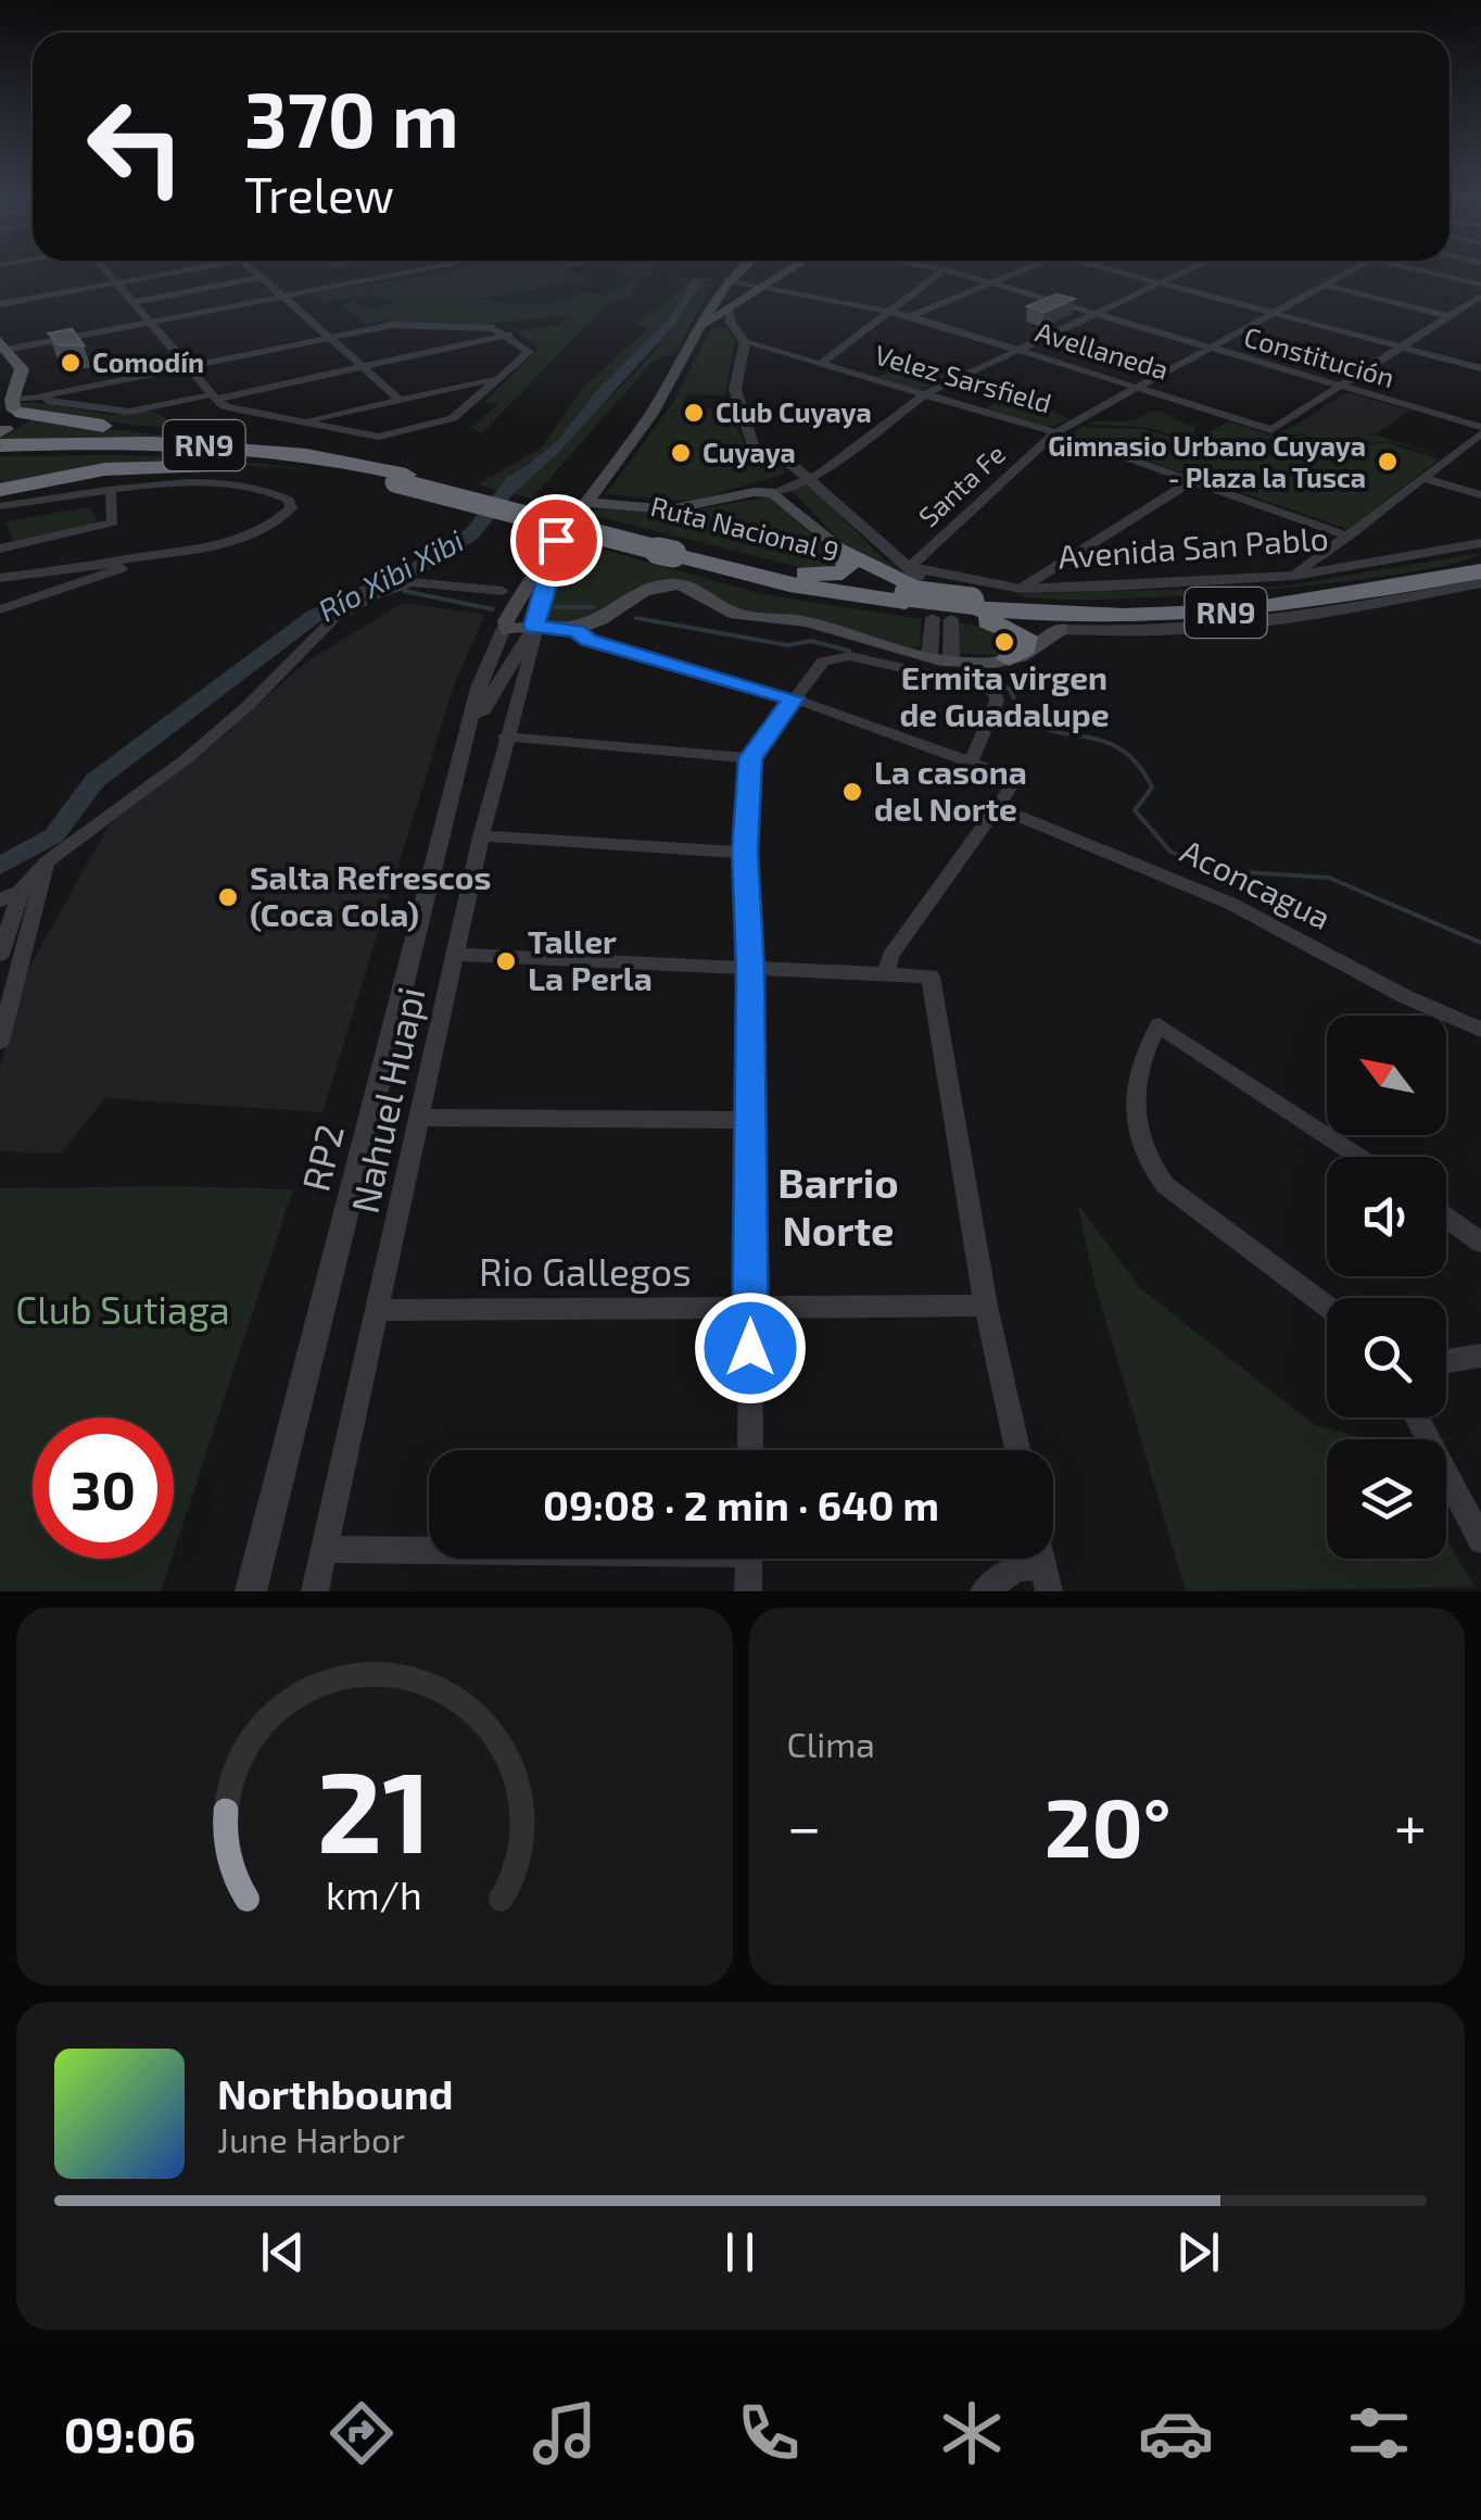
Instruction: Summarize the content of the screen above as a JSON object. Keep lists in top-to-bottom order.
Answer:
{
  "streets": {
    "highway": ["RN9"],
    "main road": ["RP2"],
    "street": [
      "Avellaneda",
      "Constitución",
      "Velez Sarsfield",
      "Santa Fe",
      "Avenida San Pablo",
      "Aconcagua",
      "Nahuel Huapi",
      "Rio Gallegos"
    ]
  },
  "crossings": [
    ["Avellaneda", "Constitución"],
    ["Avellaneda", "Santa Fe"],
    ["Constitución", "Santa Fe"],
    ["Velez Sarsfield", "Santa Fe"],
    ["Santa Fe", "Avenida San Pablo"],
    ["Nahuel Huapi", "RP2"],
    ["Nahuel Huapi", "Rio Gallegos"]
  ],
  "districts": ["Barrio Norte"],
  "water": ["Río Xibi Xibi"],
  "parks": ["Club Sutiaga"],
  "places": [
    "Comodín",
    "Club Cuyaya",
    "Cuyaya",
    "Gimnasio Urbano Cuyaya - Plaza la Tusca",
    "Ermita virgen de Guadalupe",
    "La casona del Norte",
    "Salta Refrescos (Coca Cola)",
    "Taller La Perla"
  ],
  "north": "top left",
  "page": {
    "turn": ["370 m", "Trelew"],
    "limit": "30",
    "trip": "09:08 · 2 min · 640 m",
    "tile": "Clima",
    "heat": ["−", "20°", "+"],
    "song": ["Northbound", "June Harbor"],
    "tabs": "09:06",
    "gauge": ["21", "km/h"]
  }
}
